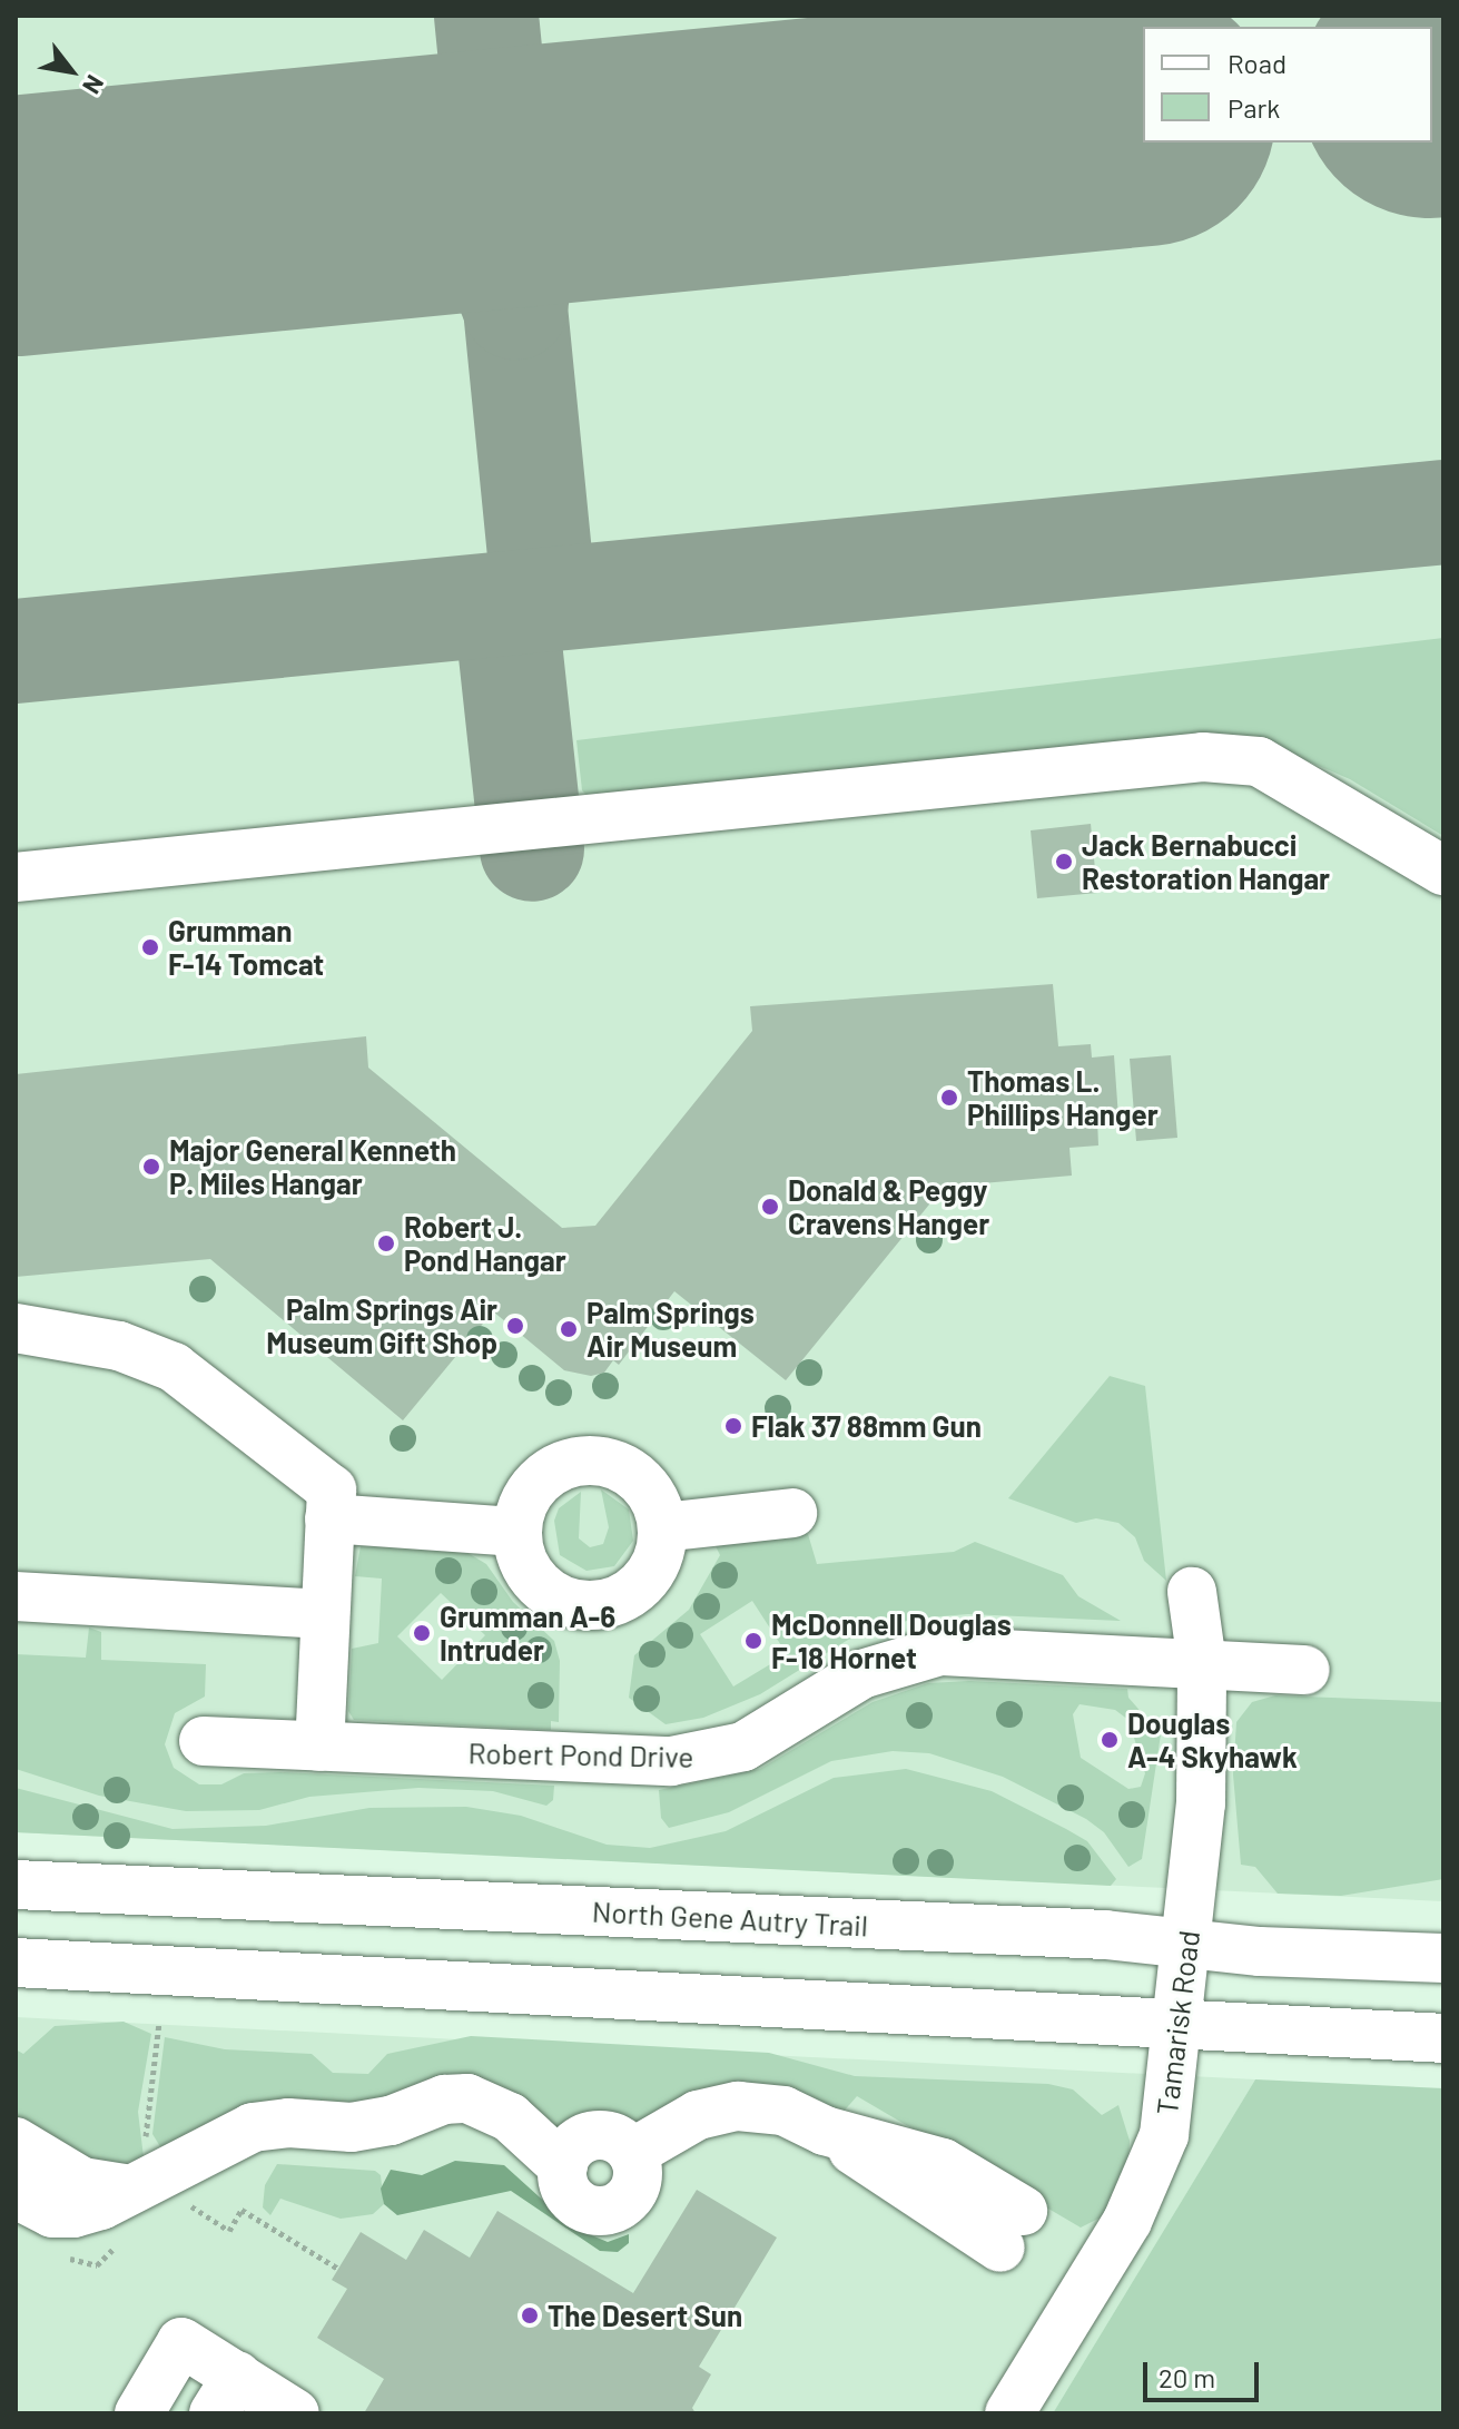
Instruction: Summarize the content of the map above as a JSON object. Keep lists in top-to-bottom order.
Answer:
{
  "streets": {
    "main road": ["Robert Pond Drive", "North Gene Autry Trail", "Tamarisk Road"]
  },
  "crossings": [
    ["Robert Pond Drive", "Tamarisk Road"],
    ["North Gene Autry Trail", "Tamarisk Road"]
  ],
  "places": [
    "Jack Bernabucci Restoration Hangar",
    "Grumman F-14 Tomcat",
    "Thomas L. Phillips Hanger",
    "Major General Kenneth P. Miles Hangar",
    "Donald & Peggy Cravens Hanger",
    "Robert J. Pond Hangar",
    "Palm Springs Air Museum Gift Shop",
    "Palm Springs Air Museum",
    "Flak 37 88mm Gun",
    "Grumman A-6 Intruder",
    "McDonnell Douglas F-18 Hornet",
    "Douglas A-4 Skyhawk",
    "The Desert Sun"
  ],
  "legend": ["Road", "Park"],
  "scale_bar": "20 m",
  "north": "bottom right"
}
